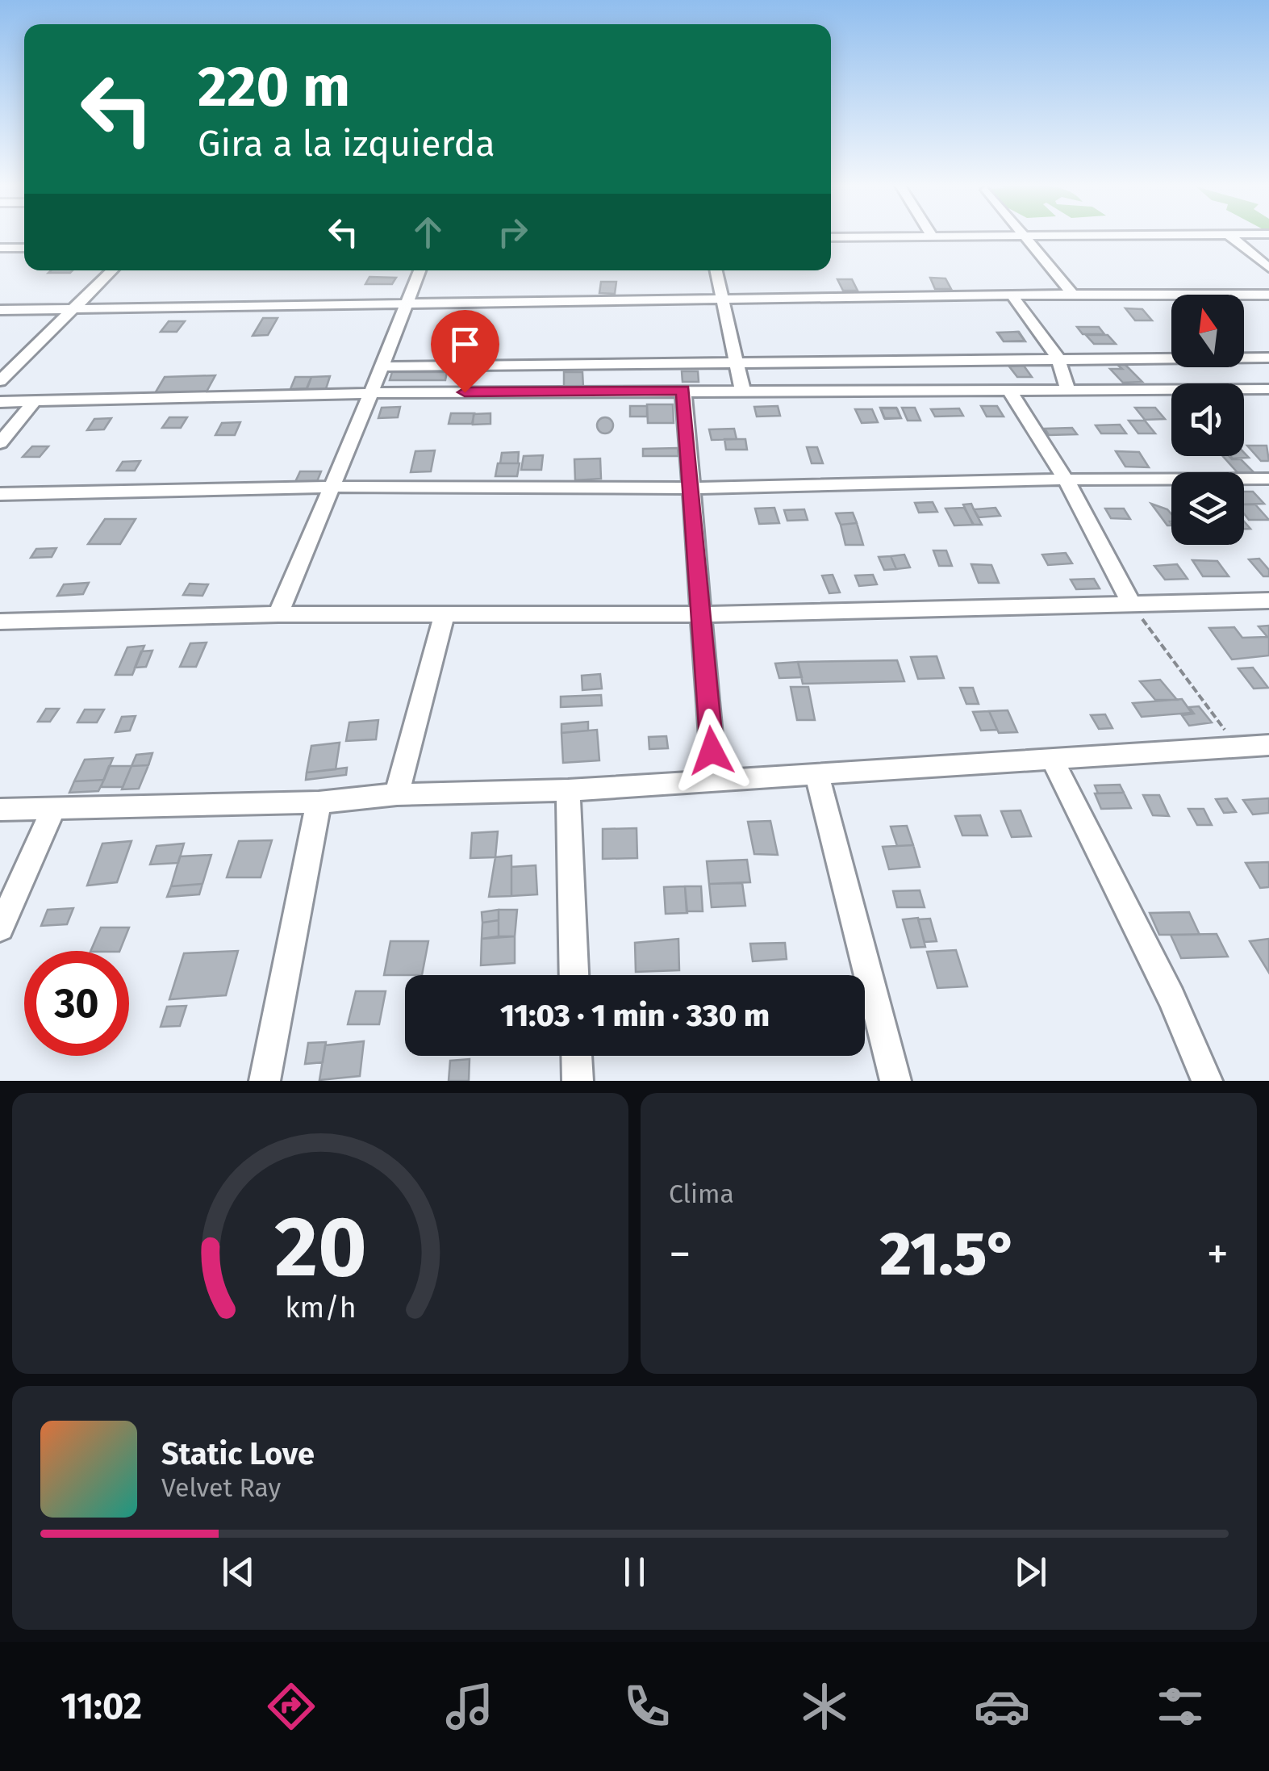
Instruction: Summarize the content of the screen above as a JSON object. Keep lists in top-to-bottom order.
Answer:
{
  "north": "top",
  "page": {
    "turn": ["220 m", "Gira a la izquierda"],
    "limit": "30",
    "trip": "11:03 · 1 min · 330 m",
    "tile": "Clima",
    "heat": ["−", "21.5°", "+"],
    "song": ["Static Love", "Velvet Ray"],
    "tabs": "11:02",
    "gauge": ["20", "km/h"]
  }
}
